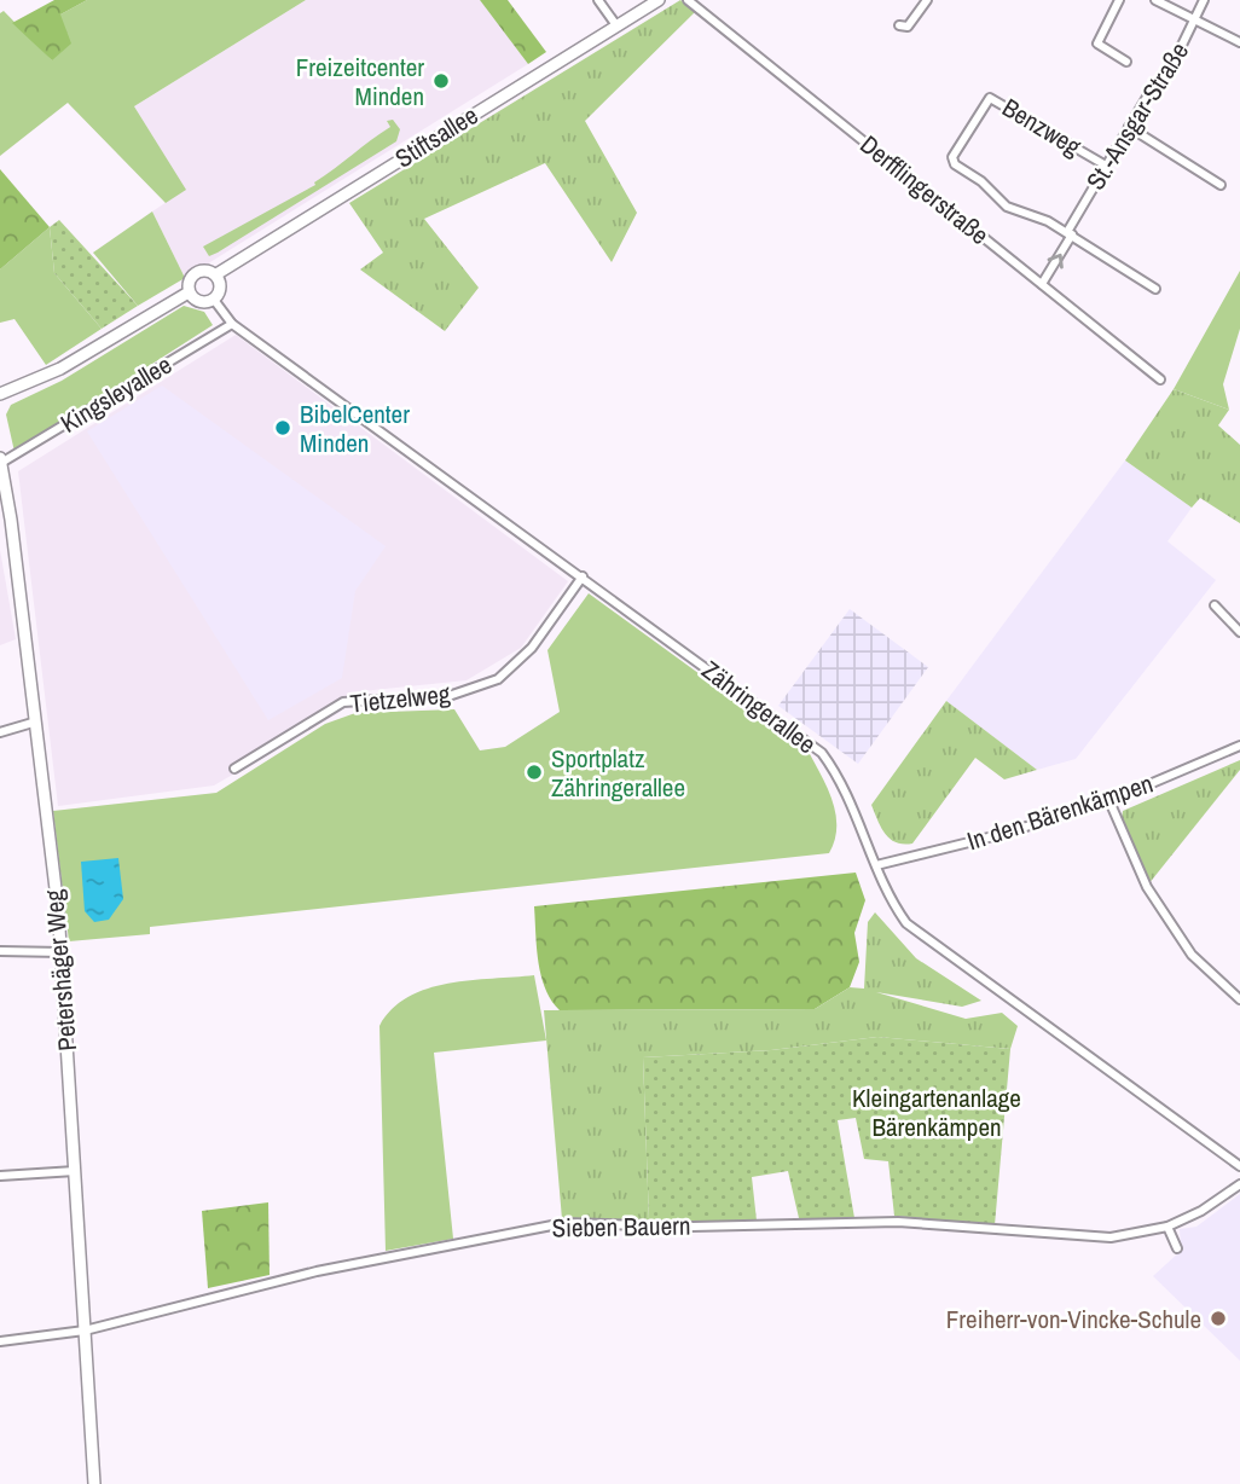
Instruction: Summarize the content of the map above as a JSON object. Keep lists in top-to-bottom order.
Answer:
{
  "streets": {
    "street": [
      "St.-Ansgar-Straße",
      "Benzweg",
      "Stiftsallee",
      "Derfflingerstraße",
      "Kingsleyallee",
      "Tietzelweg",
      "Zähringerallee",
      "In den Bärenkämpen",
      "Petershäger Weg",
      "Sieben Bauern"
    ]
  },
  "crossings": [
    ["St.-Ansgar-Straße", "Benzweg"],
    ["St.-Ansgar-Straße", "Derfflingerstraße"],
    ["Stiftsallee", "Zähringerallee"],
    ["Kingsleyallee", "Zähringerallee"],
    ["Kingsleyallee", "Petershäger Weg"],
    ["Tietzelweg", "Zähringerallee"],
    ["Zähringerallee", "In den Bärenkämpen"],
    ["Petershäger Weg", "Sieben Bauern"]
  ],
  "parks": ["Kleingartenanlage Bärenkämpen"],
  "places": [
    "Freizeitcenter Minden",
    "BibelCenter Minden",
    "Sportplatz Zähringerallee",
    "Freiherr-von-Vincke-Schule"
  ]
}
